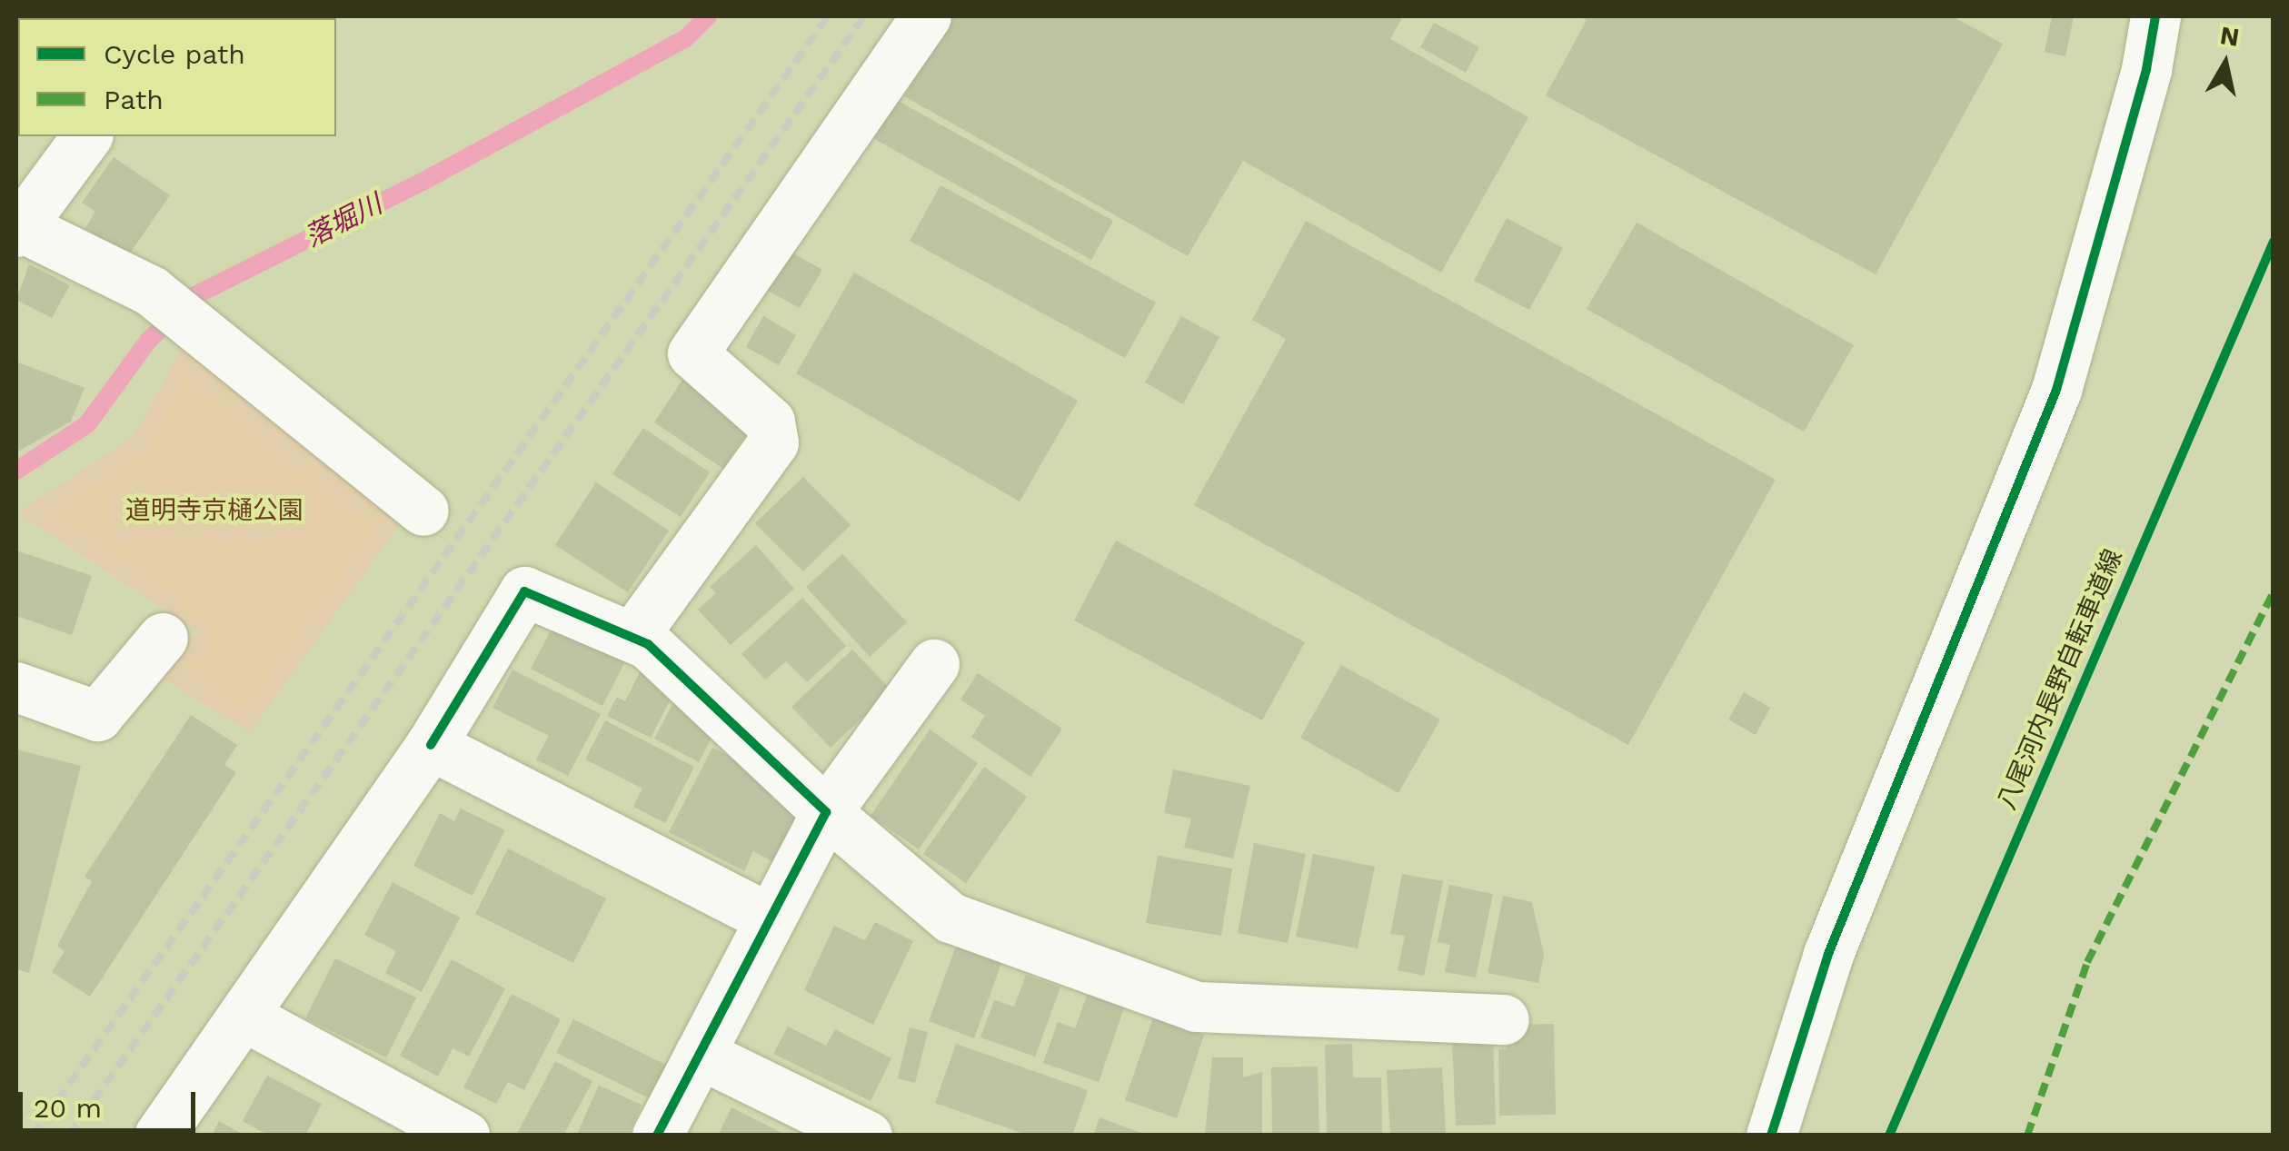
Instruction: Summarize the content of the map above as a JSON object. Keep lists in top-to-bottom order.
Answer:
{
  "streets": {
    "cycle path": ["八尾河内長野自転車道線"]
  },
  "water": ["落堀川"],
  "parks": ["道明寺京樋公園"],
  "legend": ["Cycle path", "Path"],
  "scale_bar": "20 m",
  "north": "top"
}
